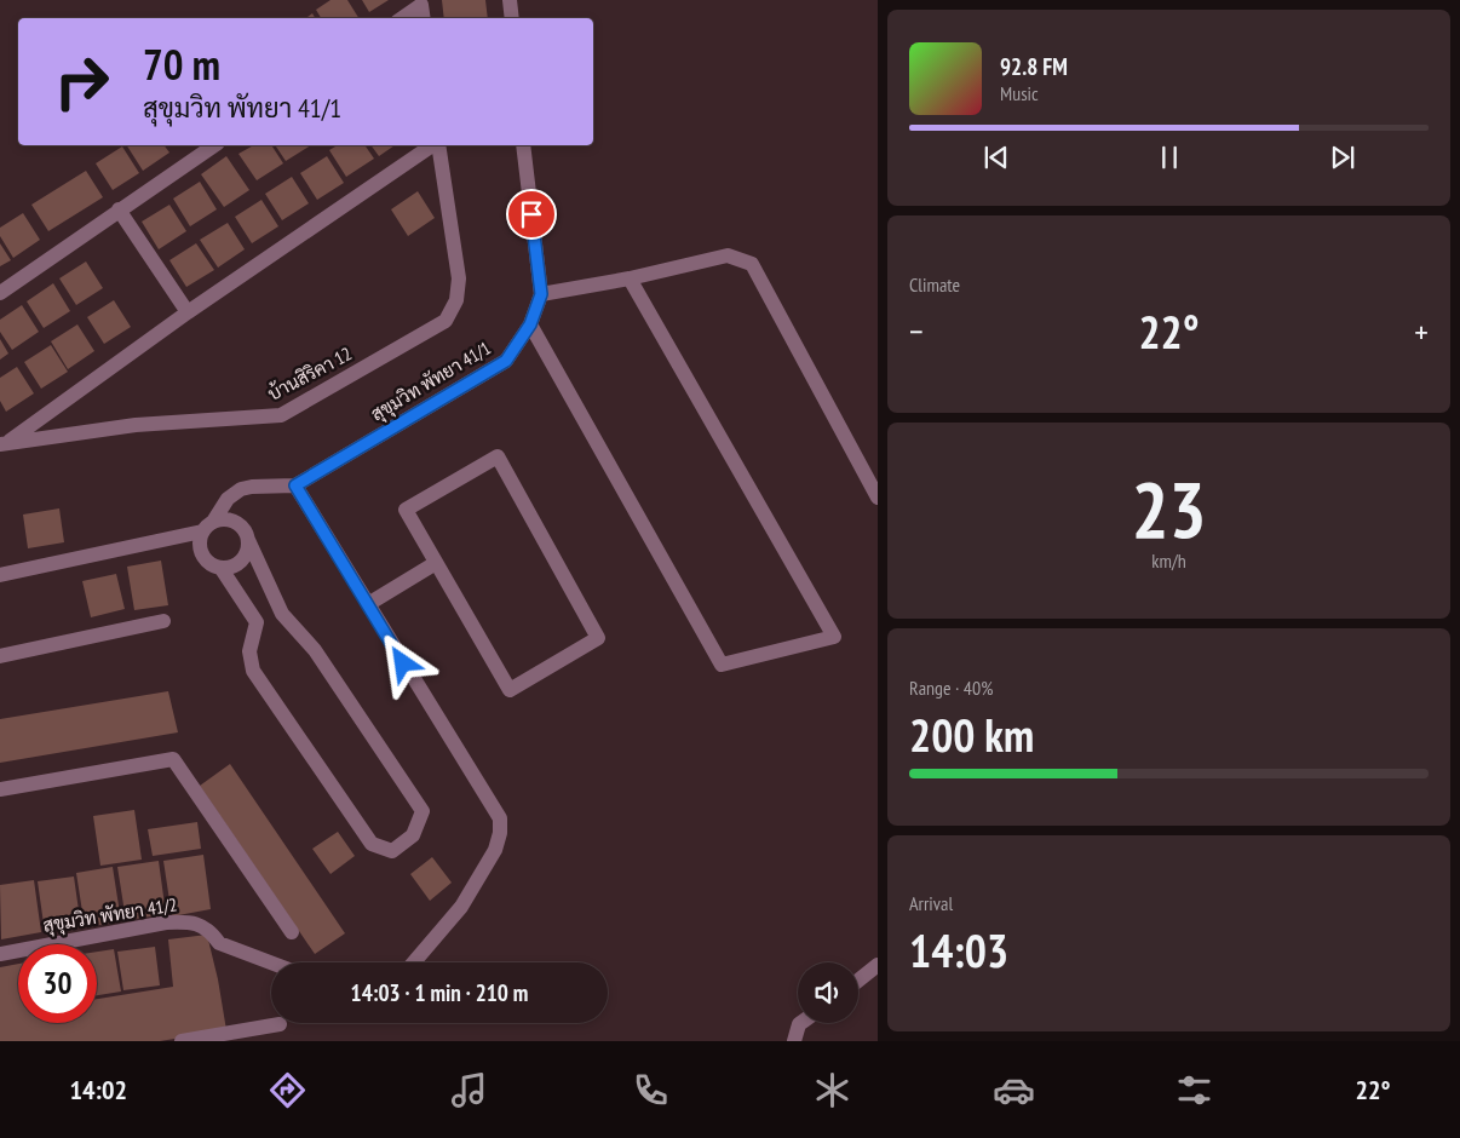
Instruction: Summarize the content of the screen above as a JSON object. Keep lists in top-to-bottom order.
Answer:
{
  "streets": {
    "street": ["บ้านสิริคา 12", "สุขุมวิท พัทยา 41/1", "สุขุมวิท พัทยา 41/2"]
  },
  "page": {
    "turn": ["70 m", "สุขุมวิท พัทยา 41/1"],
    "song": ["92.8 FM", "Music"],
    "tile": [
      "Climate",
      ["23", "km/h"],
      ["Range · 40%", "200 km"],
      ["Arrival", "14:03"]
    ],
    "heat": ["−", "22°", "+"],
    "limit": "30",
    "trip": "14:03 · 1 min · 210 m",
    "tabs": ["14:02", "22°"]
  }
}
